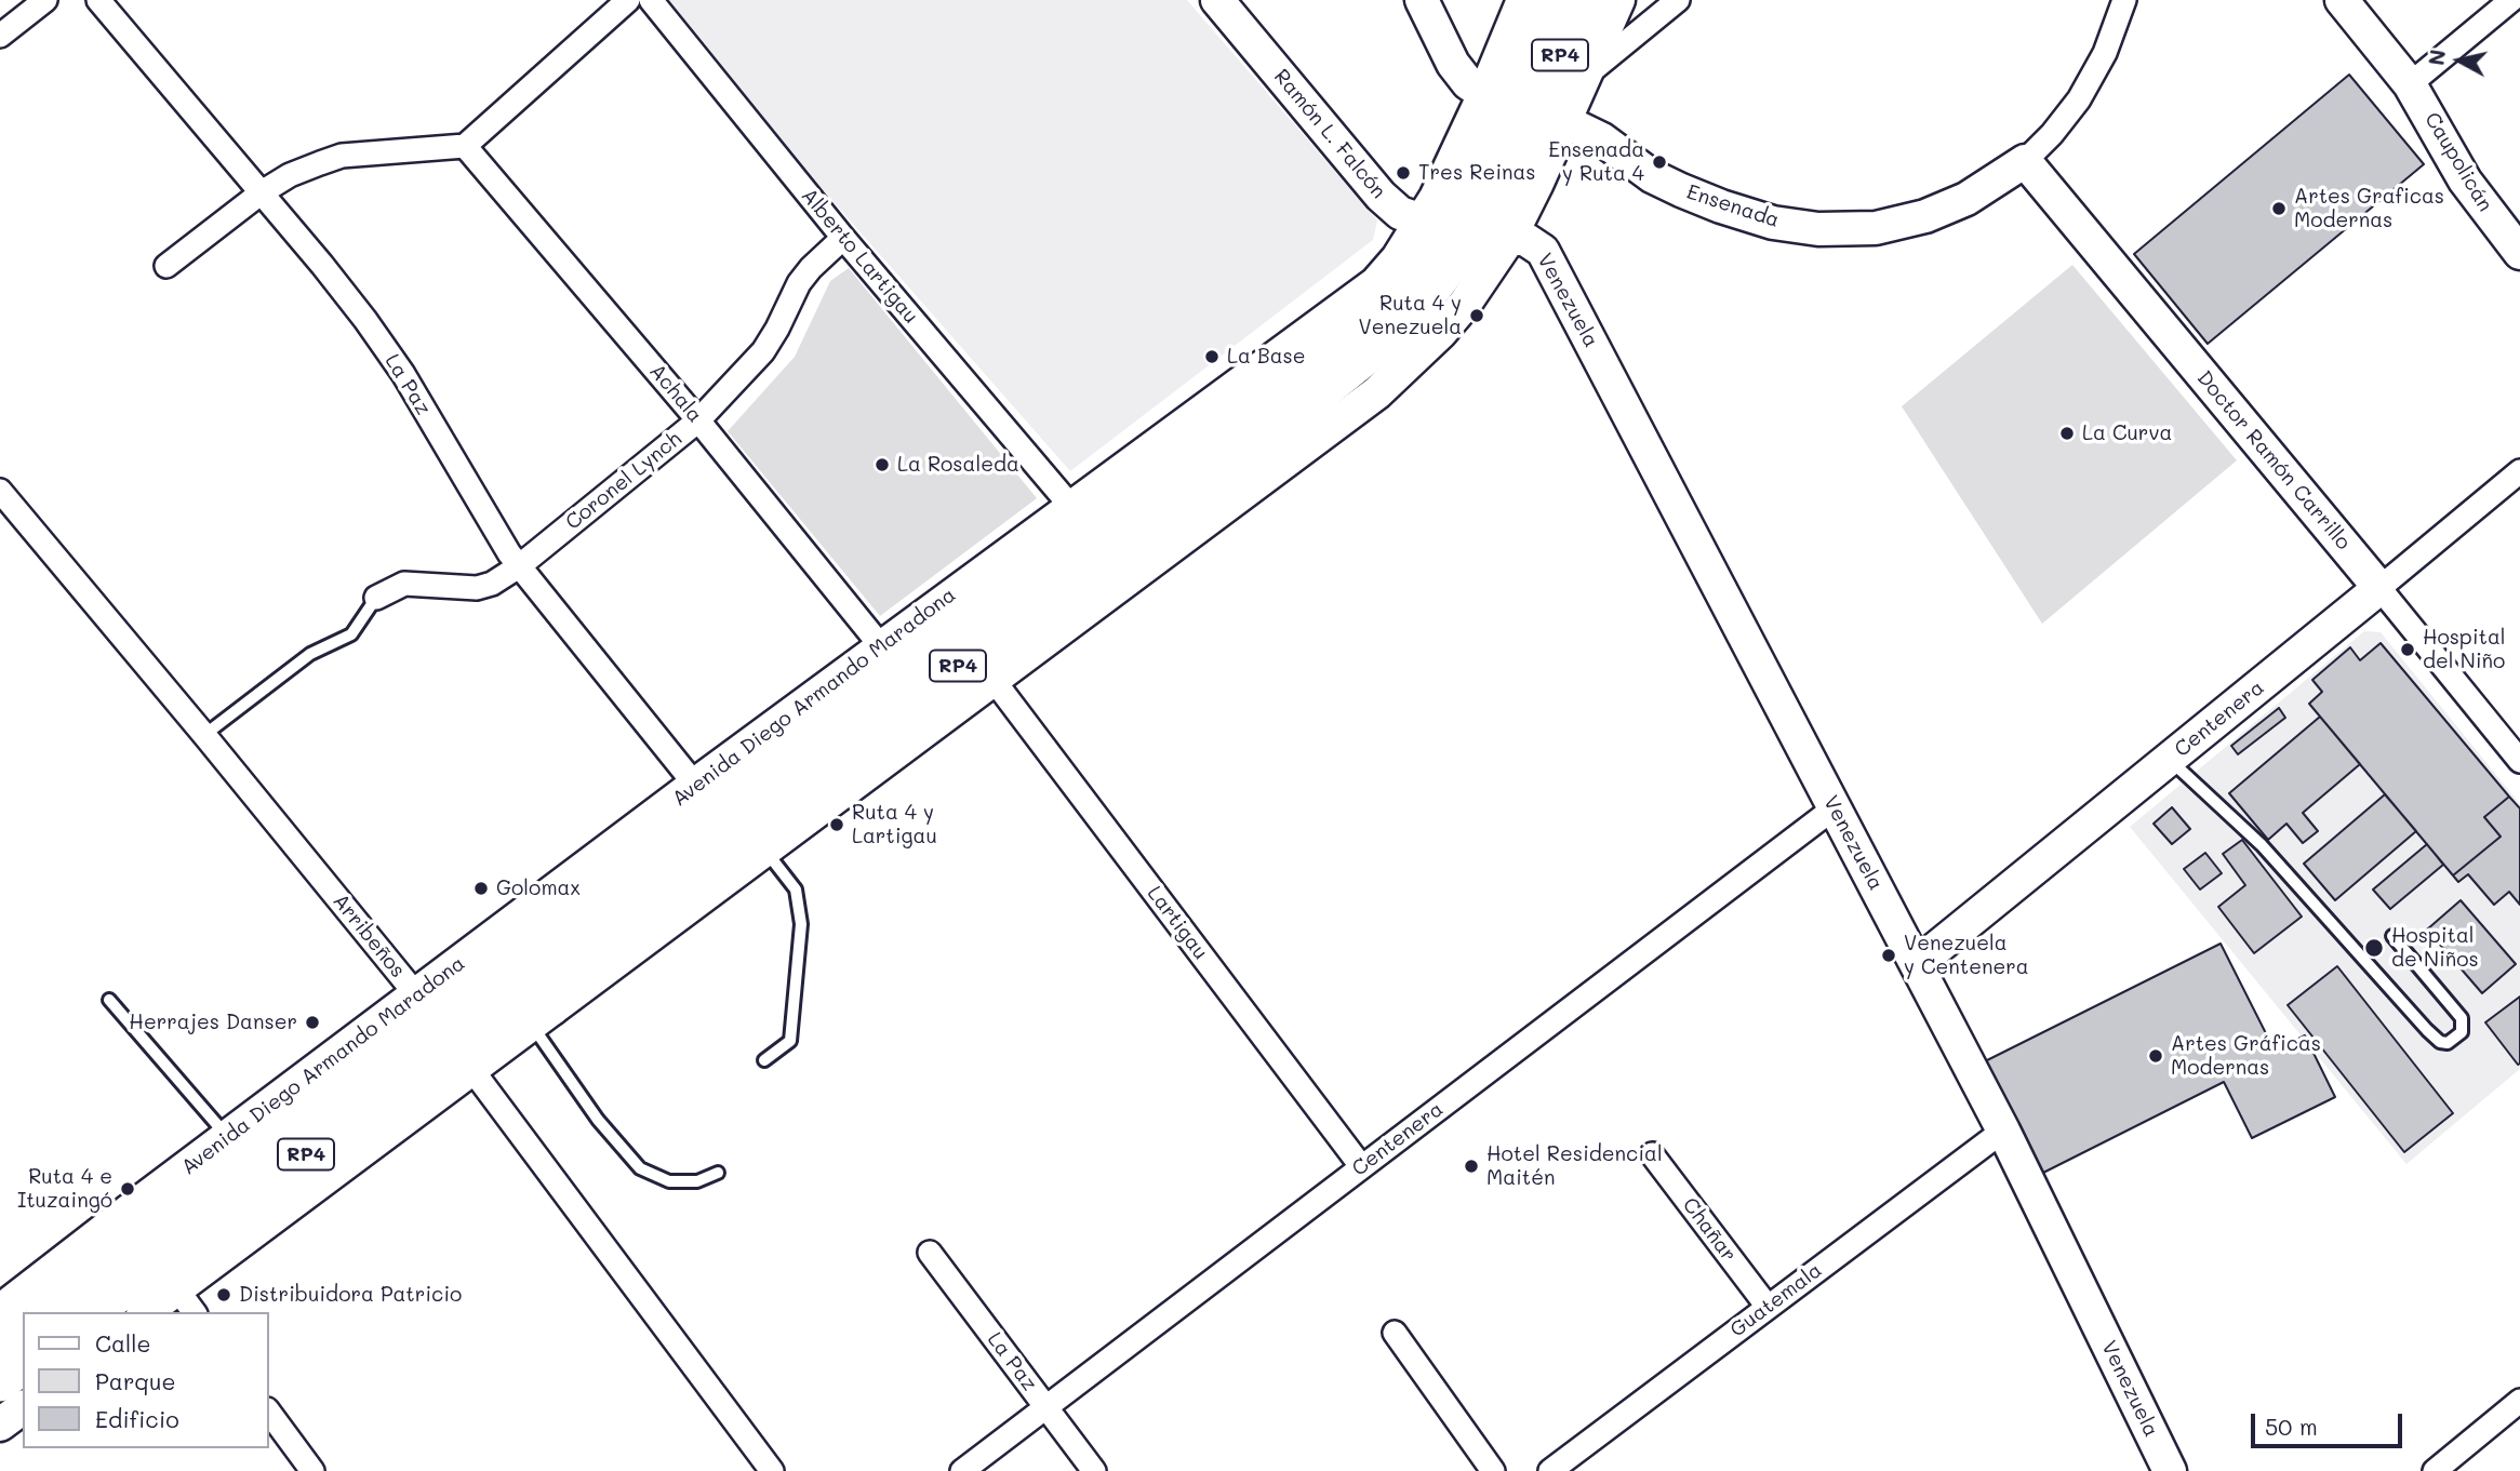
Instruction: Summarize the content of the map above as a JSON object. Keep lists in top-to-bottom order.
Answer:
{
  "streets": {
    "main road": ["RP4", "Avenida Diego Armando Maradona"],
    "street": [
      "Ramón L. Falcón",
      "Caupolicán",
      "Ensenada",
      "Alberto Lartigau",
      "Venezuela",
      "La Paz",
      "Achala",
      "Doctor Ramón Carrillo",
      "Coronel Lynch",
      "Centenera",
      "Lartigau",
      "Arribeños",
      "Chañar",
      "Guatemala"
    ]
  },
  "crossings": [
    ["Ramón L. Falcón", "Venezuela"],
    ["Ramón L. Falcón", "Avenida Diego Armando Maradona"],
    ["Ensenada", "Doctor Ramón Carrillo"],
    ["Ensenada", "Avenida Diego Armando Maradona"],
    ["Alberto Lartigau", "Coronel Lynch"],
    ["Alberto Lartigau", "Avenida Diego Armando Maradona"],
    ["Venezuela", "Avenida Diego Armando Maradona"],
    ["Venezuela", "Centenera"],
    ["Venezuela", "Guatemala"],
    ["La Paz", "Coronel Lynch"],
    ["La Paz", "Avenida Diego Armando Maradona"],
    ["La Paz", "Centenera"],
    ["Achala", "Coronel Lynch"],
    ["Achala", "Avenida Diego Armando Maradona"],
    ["Doctor Ramón Carrillo", "Centenera"],
    ["Avenida Diego Armando Maradona", "Lartigau"],
    ["Avenida Diego Armando Maradona", "Arribeños"],
    ["Centenera", "Lartigau"],
    ["Chañar", "Guatemala"]
  ],
  "places": [
    "Ensenada y Ruta 4",
    "Tres Reinas",
    "Artes Graficas Modernas",
    "Ruta 4 y Venezuela",
    "La Base",
    "La Curva",
    "La Rosaleda",
    "Hospital del Niño",
    "Ruta 4 y Lartigau",
    "Golomax",
    "Hospital de Niños",
    "Venezuela y Centenera",
    "Herrajes Danser",
    "Artes Gráficas Modernas",
    "Hotel Residencial Maitén",
    "Ruta 4 e Ituzaingó",
    "Distribuidora Patricio"
  ],
  "legend": ["Calle", "Parque", "Edificio"],
  "scale_bar": "50 m",
  "north": "left"
}
